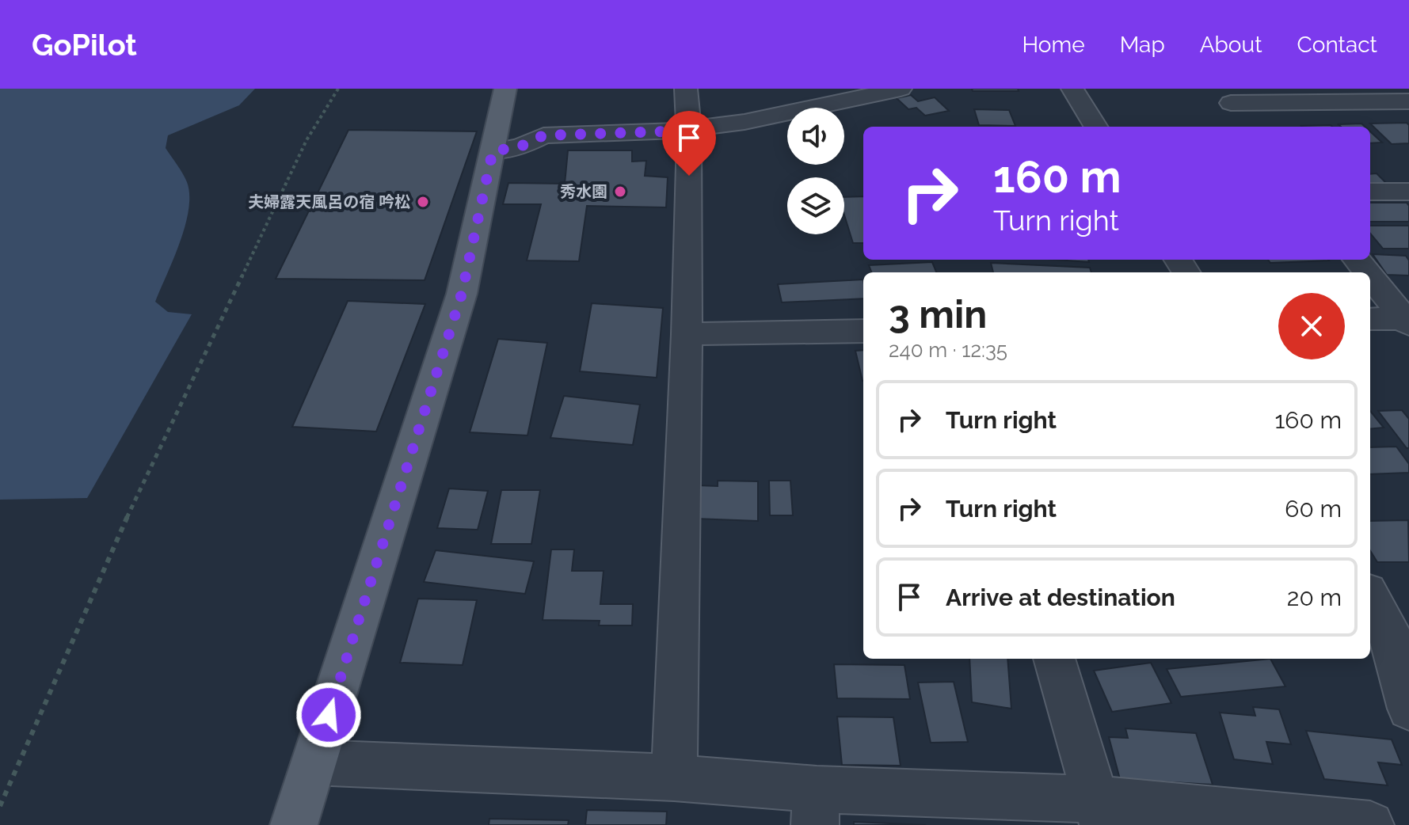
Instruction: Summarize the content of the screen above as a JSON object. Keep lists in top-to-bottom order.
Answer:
{
  "places": ["秀水園", "夫婦露天風呂の宿 吟松"],
  "page": {
    "header": "GoPilot",
    "nav": [
      "Home",
      "Map",
      "About",
      "Contact"
    ],
    "turn": ["160 m", "Turn right"],
    "heading": ["3 min", "240 m · 12:35"],
    "list": [
      {
        "name": "Turn right",
        "value": "160 m"
      },
      {
        "name": "Turn right",
        "value": "60 m"
      },
      {
        "name": "Arrive at destination",
        "value": "20 m"
      }
    ]
  }
}
